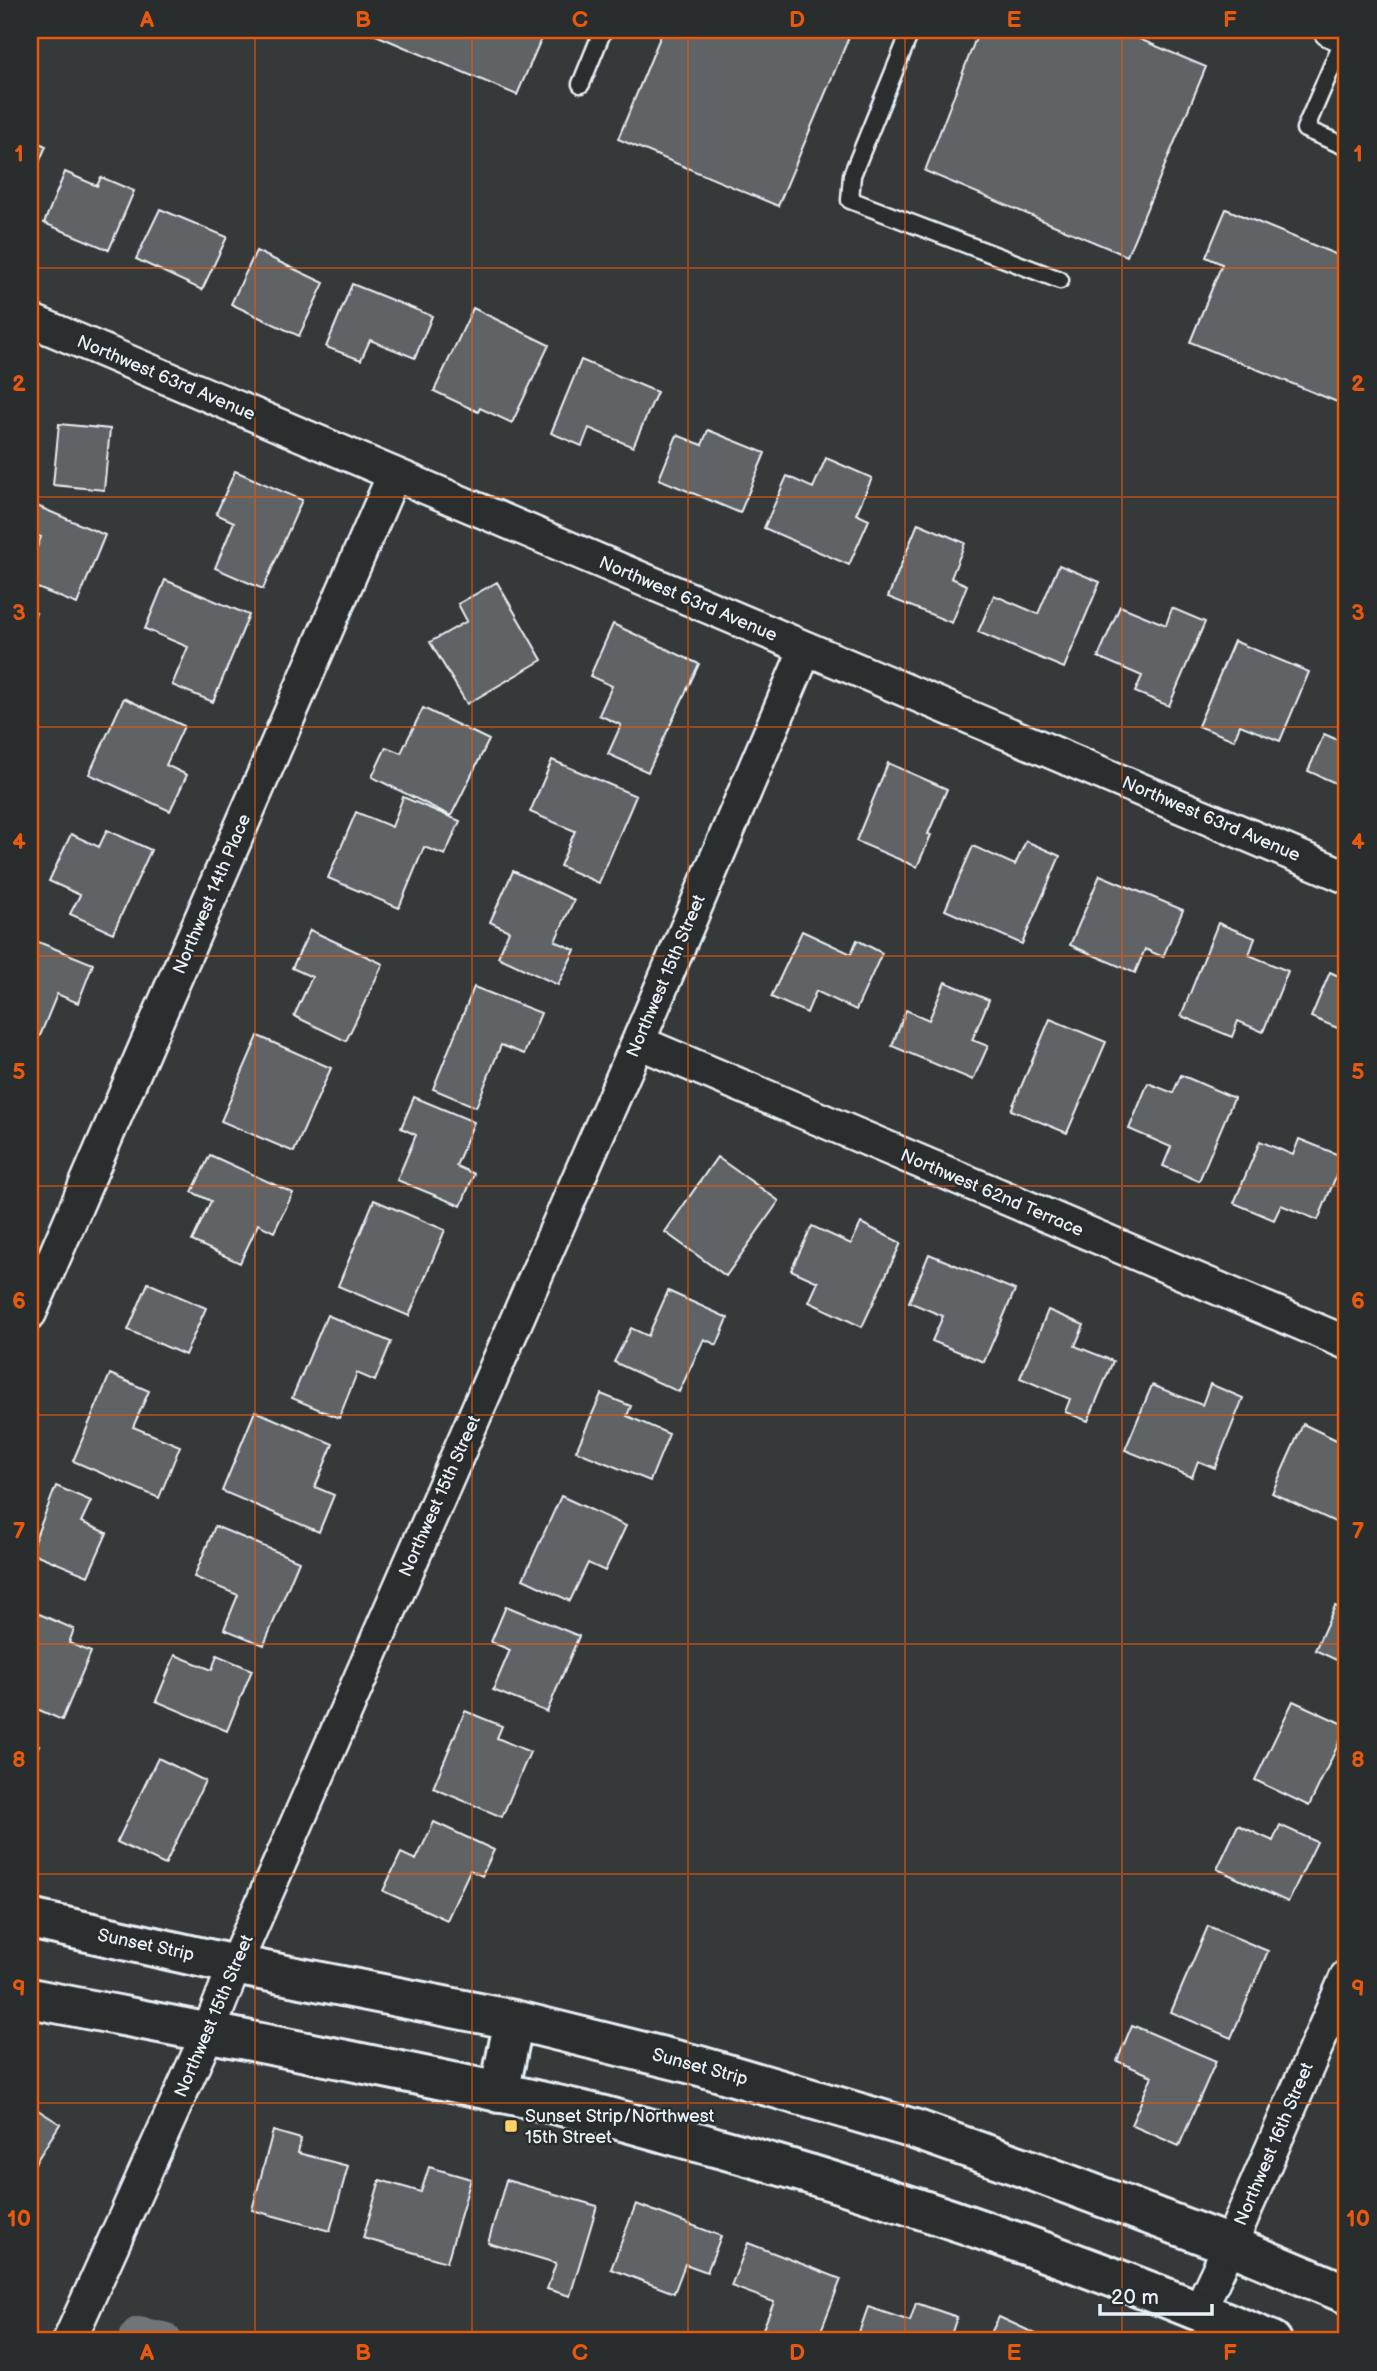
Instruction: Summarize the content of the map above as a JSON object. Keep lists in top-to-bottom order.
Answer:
{
  "streets": {
    "street": [
      "Northwest 63rd Avenue",
      "Northwest 14th Place",
      "Northwest 15th Street",
      "Northwest 62nd Terrace",
      "Sunset Strip",
      "Northwest 16th Street"
    ]
  },
  "crossings": [
    ["Northwest 63rd Avenue", "Northwest 14th Place"],
    ["Northwest 63rd Avenue", "Northwest 15th Street"],
    ["Northwest 15th Street", "Northwest 62nd Terrace"],
    ["Northwest 15th Street", "Sunset Strip"],
    ["Sunset Strip", "Northwest 16th Street"]
  ],
  "places": {
    "transit": ["Sunset Strip/Northwest 15th Street"]
  },
  "scale_bar": "20 m",
  "grid": {
    "columns": [
      "A",
      "B",
      "C",
      "D",
      "E",
      "F"
    ],
    "rows": [
      "1",
      "2",
      "3",
      "4",
      "5",
      "6",
      "7",
      "8",
      "9",
      "10"
    ]
  }
}
